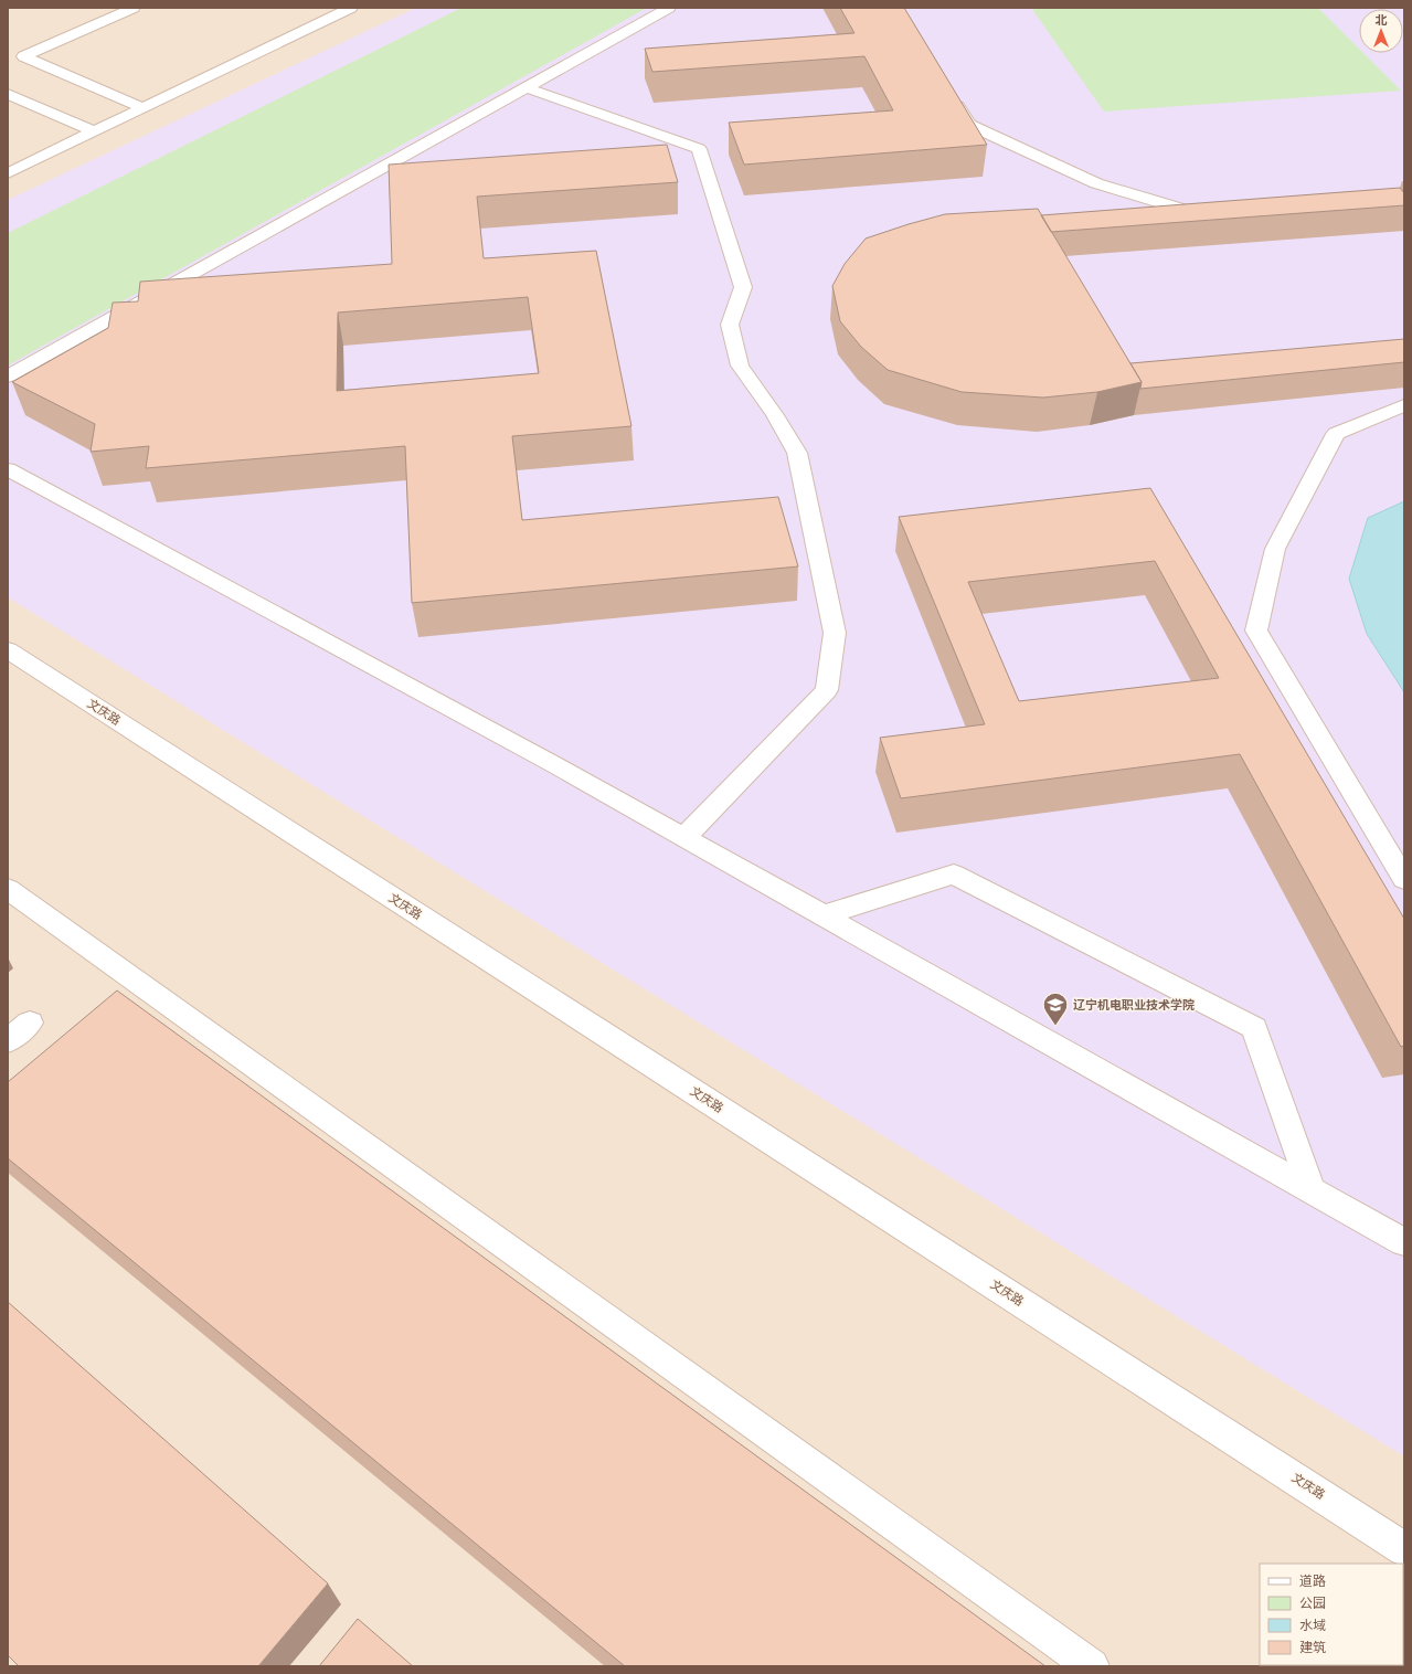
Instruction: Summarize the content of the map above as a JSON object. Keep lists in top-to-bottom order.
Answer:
{
  "streets": {
    "street": ["文庆路"]
  },
  "places": {
    "school or university": ["辽宁机电职业技术学院"]
  },
  "legend": [
    "道路",
    "公园",
    "水域",
    "建筑"
  ],
  "north": "top"
}
